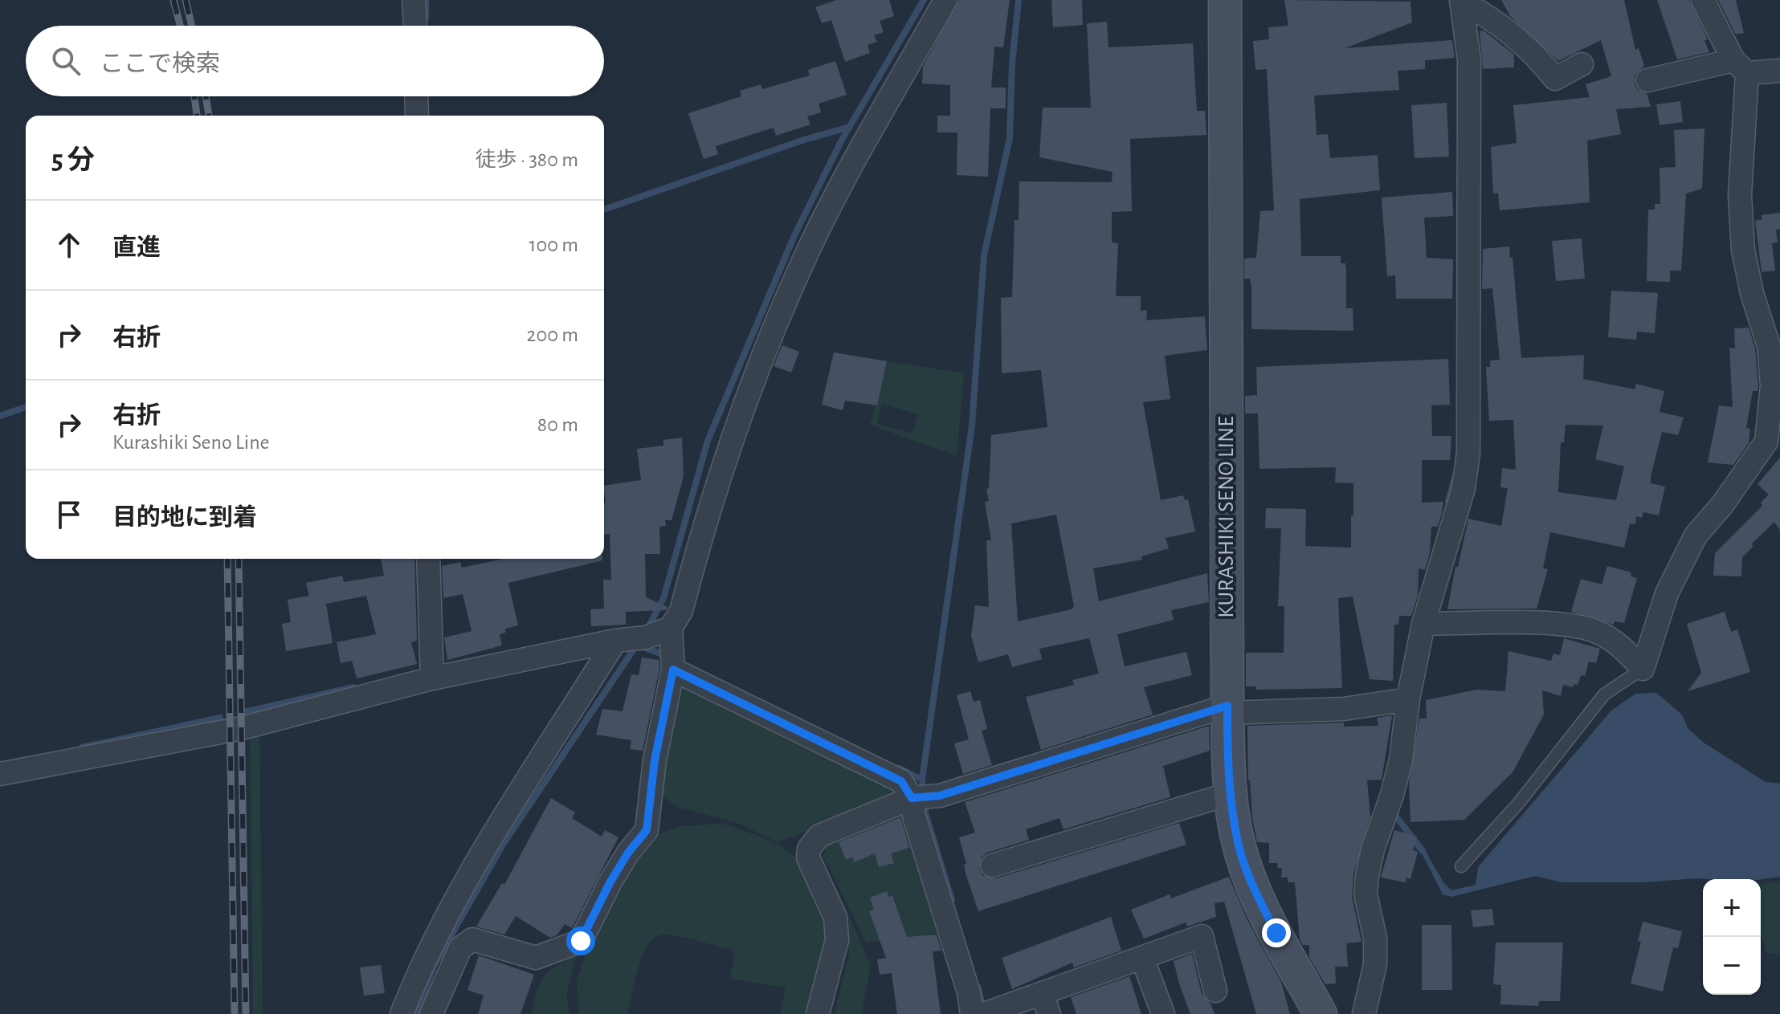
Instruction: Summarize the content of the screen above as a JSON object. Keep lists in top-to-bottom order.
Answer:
{
  "streets": {
    "main road": ["KURASHIKI SENO LINE"]
  },
  "page": {
    "search": "ここで検索",
    "heading": ["5 分", "徒歩 · 380 m"],
    "list": [
      ["直進", "100 m"],
      ["右折", "200 m"],
      ["右折", "Kurashiki Seno Line", "80 m"],
      "目的地に到着"
    ],
    "map_buttons": ["+", "−"]
  }
}
